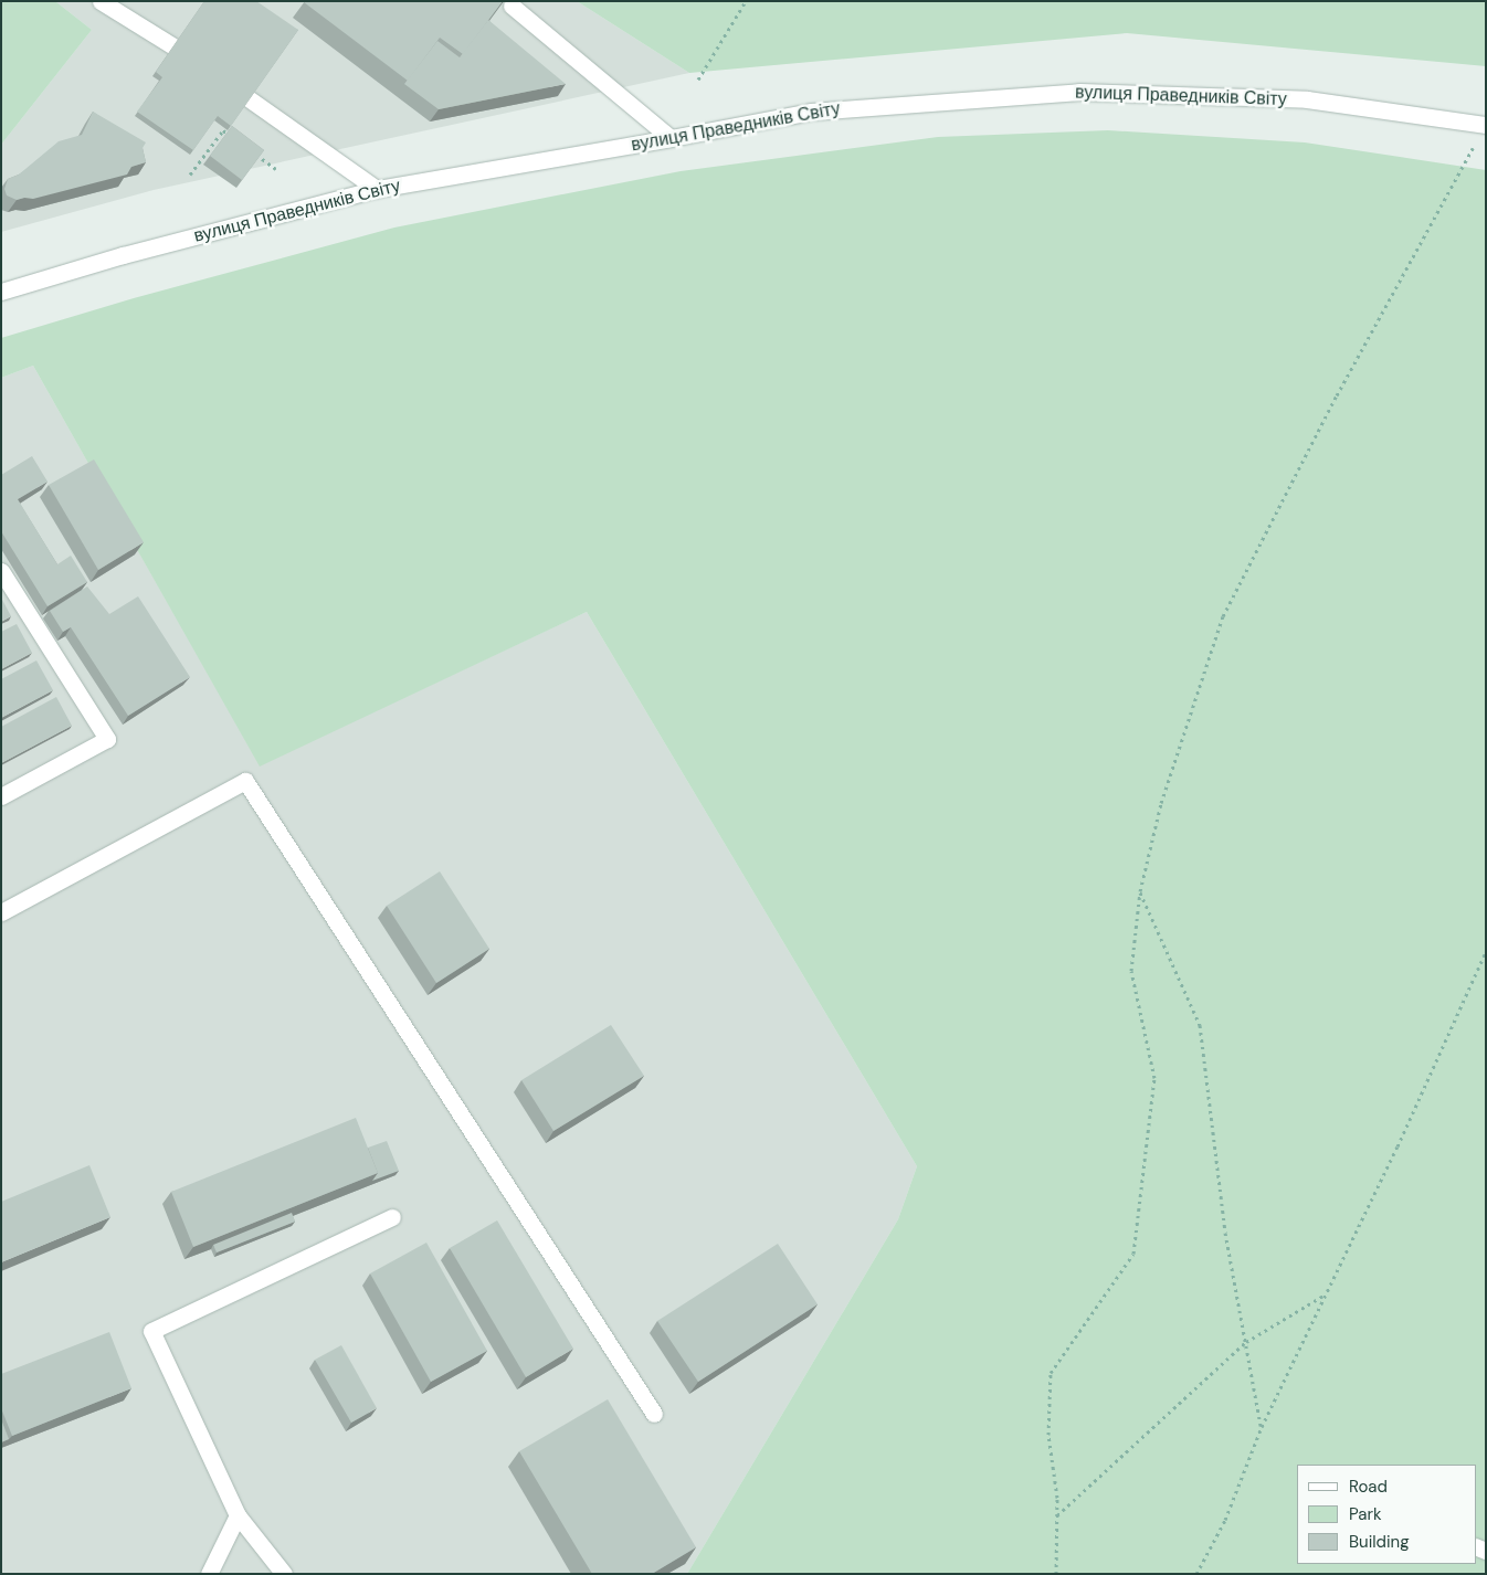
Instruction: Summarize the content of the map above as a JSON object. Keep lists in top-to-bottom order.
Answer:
{
  "streets": {
    "main road": ["вулиця Праведників Світу"]
  },
  "legend": ["Road", "Park", "Building"]
}
